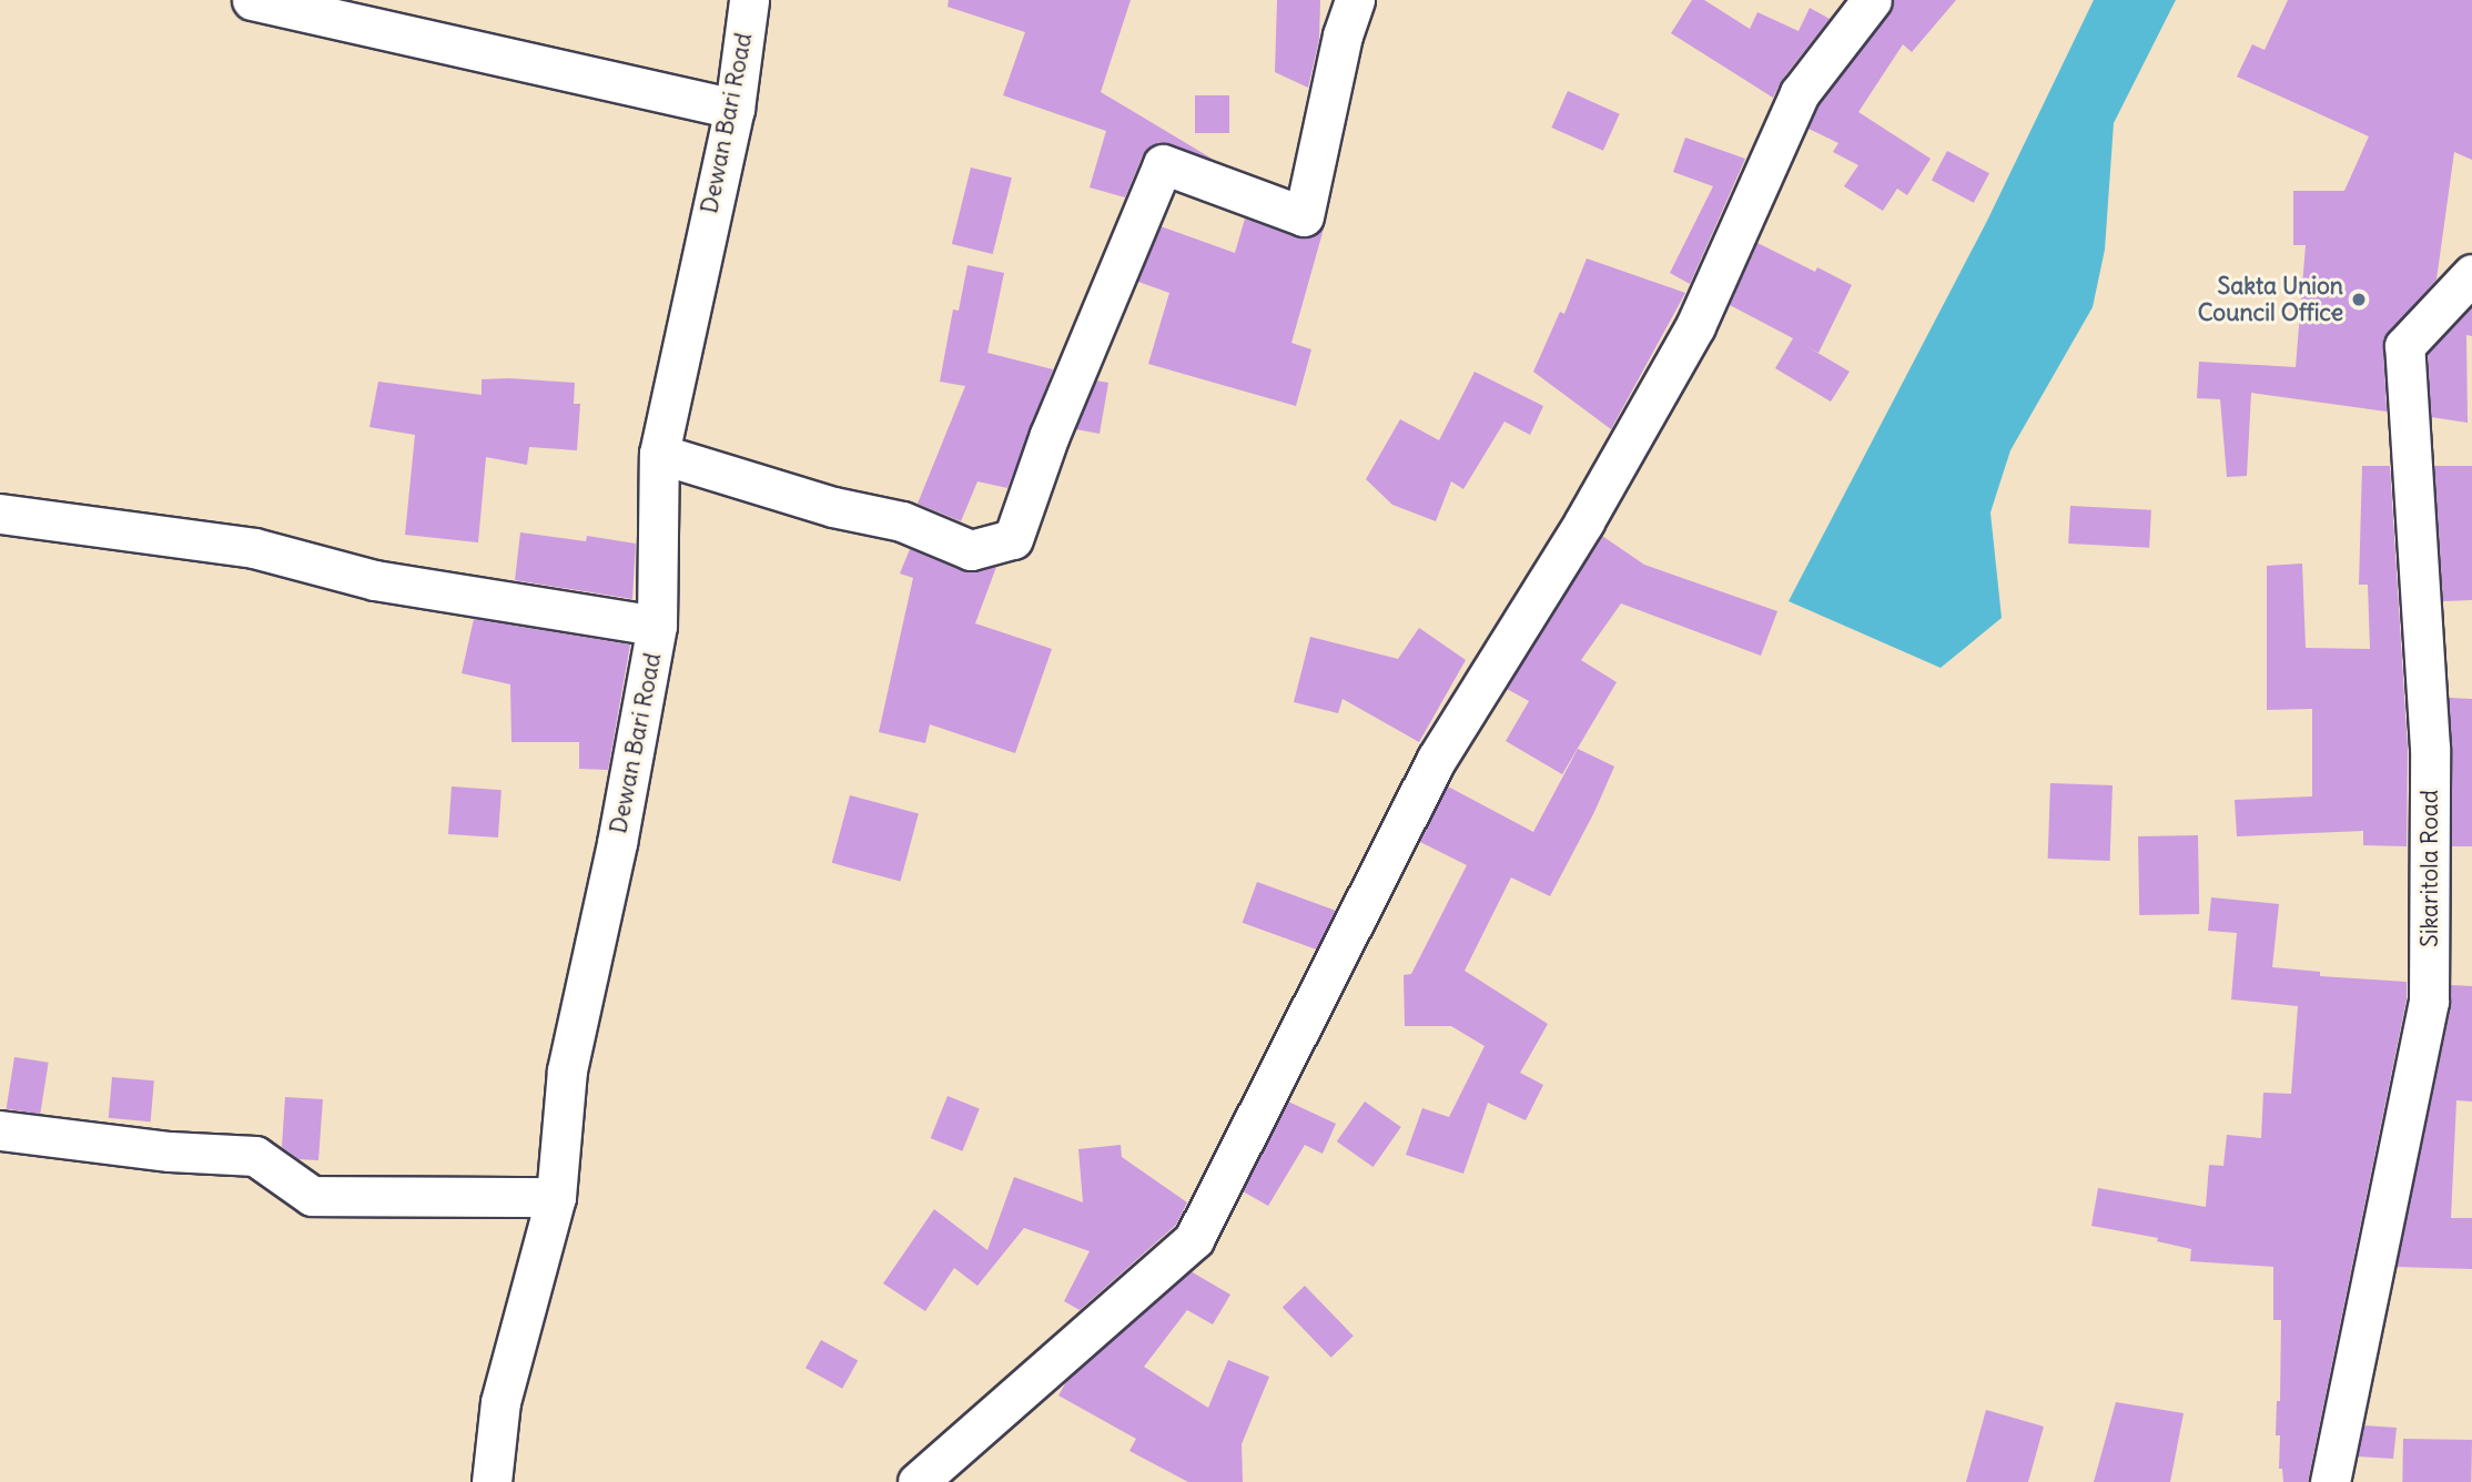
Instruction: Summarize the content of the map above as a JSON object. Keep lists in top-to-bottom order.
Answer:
{
  "streets": {
    "street": ["Dewan Bari Road", "Sikaritola Road"]
  },
  "places": ["Sakta Union Council Office"]
}
